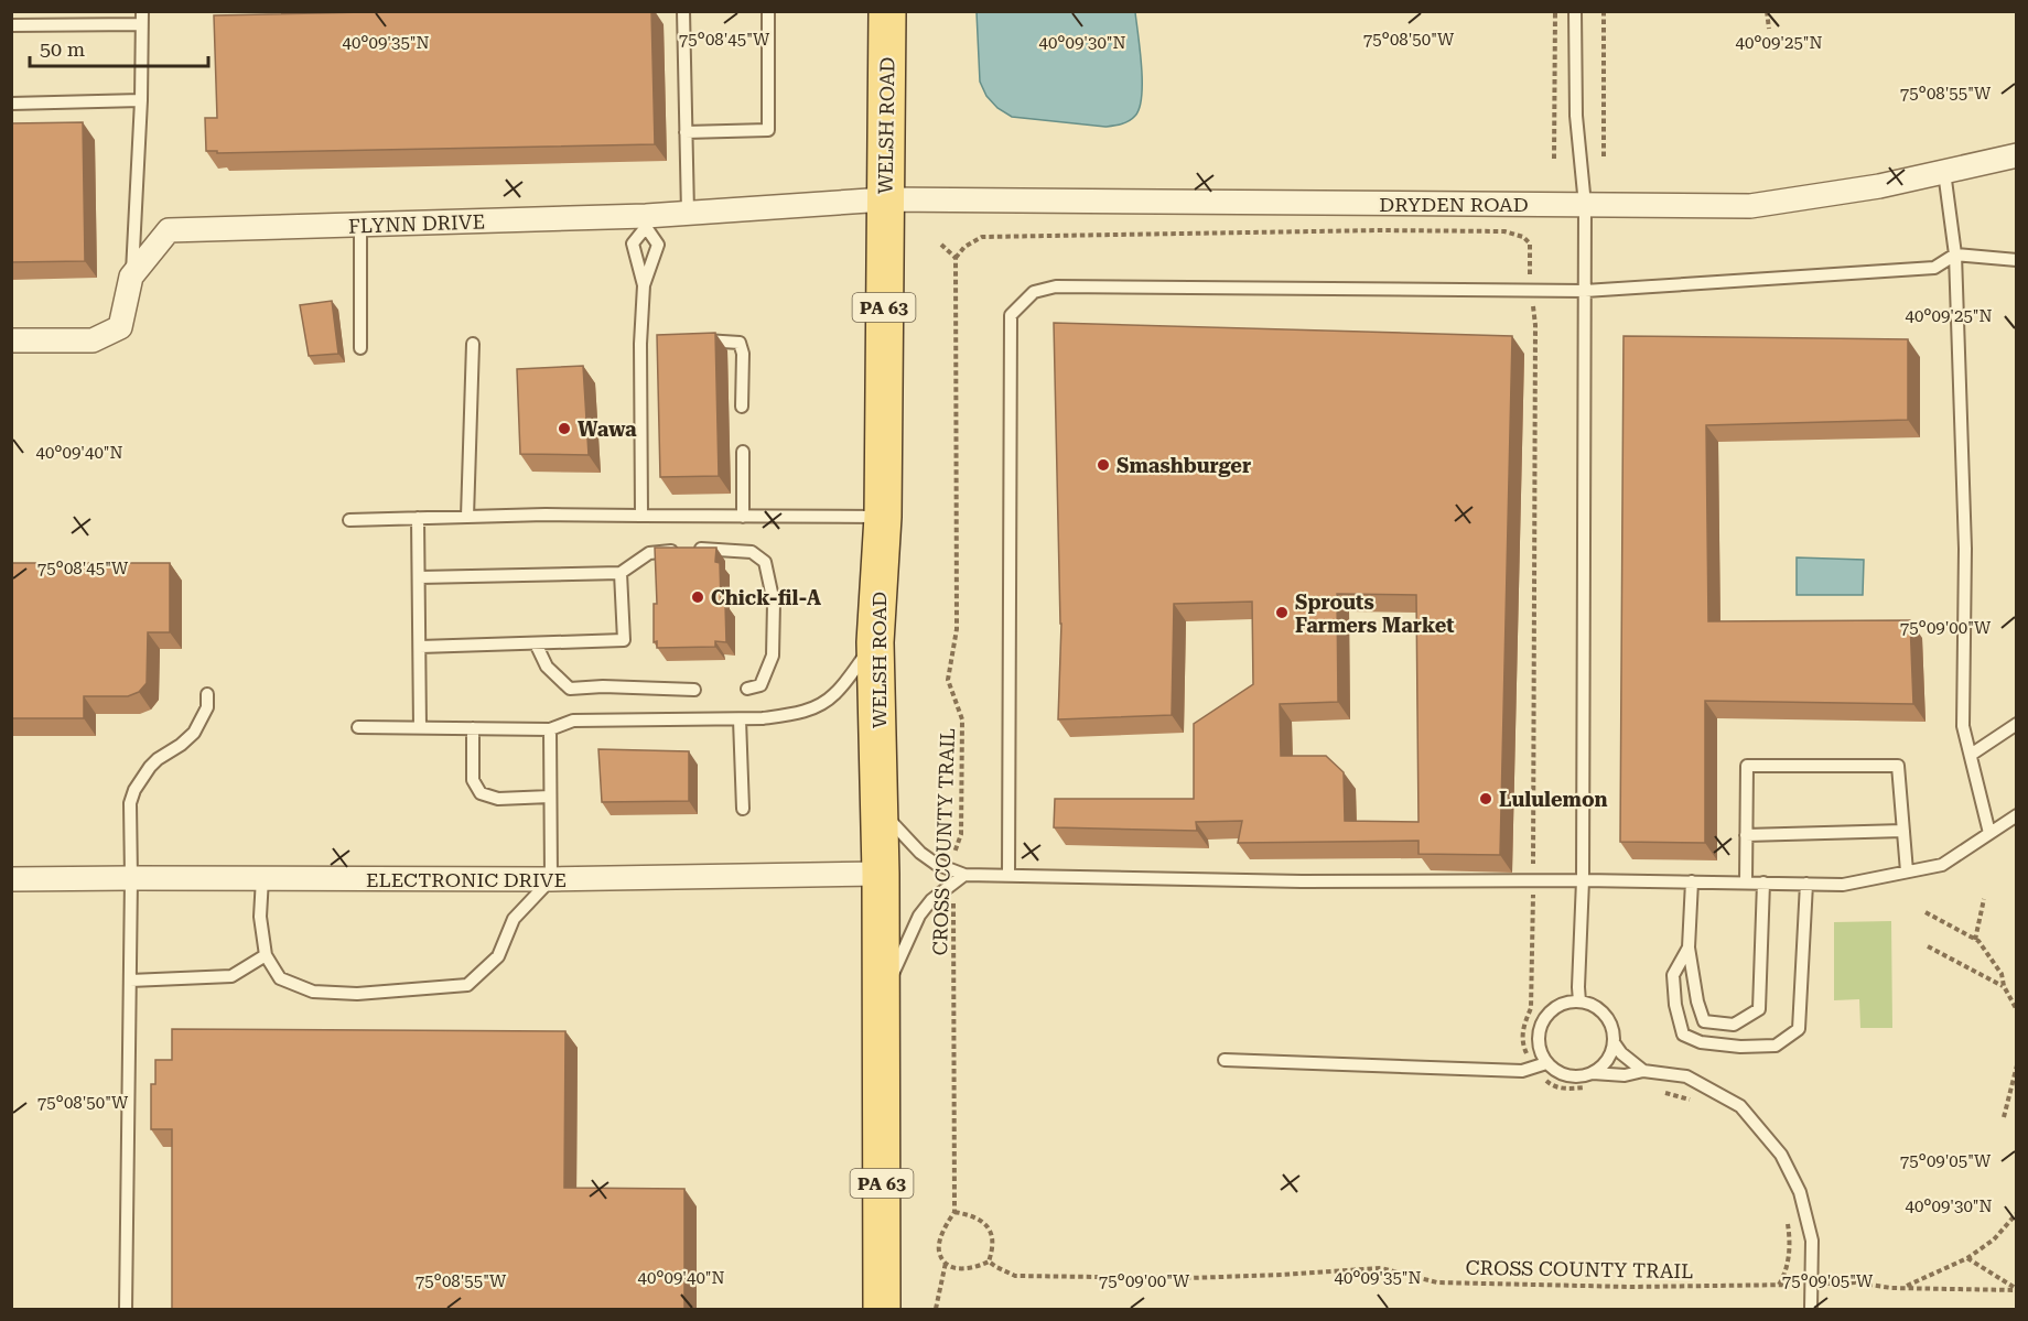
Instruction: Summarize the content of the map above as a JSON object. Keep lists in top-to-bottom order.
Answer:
{
  "streets": {
    "main road": ["WELSH ROAD", "PA 63"],
    "street": ["DRYDEN ROAD", "FLYNN DRIVE", "ELECTRONIC DRIVE"],
    "path": ["CROSS COUNTY TRAIL"]
  },
  "crossings": [
    ["WELSH ROAD", "DRYDEN ROAD"],
    ["WELSH ROAD", "FLYNN DRIVE"],
    ["WELSH ROAD", "ELECTRONIC DRIVE"],
    ["DRYDEN ROAD", "FLYNN DRIVE"]
  ],
  "places": [
    "Wawa",
    "Smashburger",
    "Chick-fil-A",
    "Sprouts Farmers Market",
    "Lululemon"
  ],
  "scale_bar": "50 m",
  "coordinates": [
    "75°08'45\"W",
    "75°08'50\"W",
    "40°09'35\"N",
    "40°09'30\"N",
    "40°09'25\"N",
    "75°08'55\"W",
    "40°09'40\"N",
    "75°09'00\"W",
    "75°09'05\"W"
  ]
}
